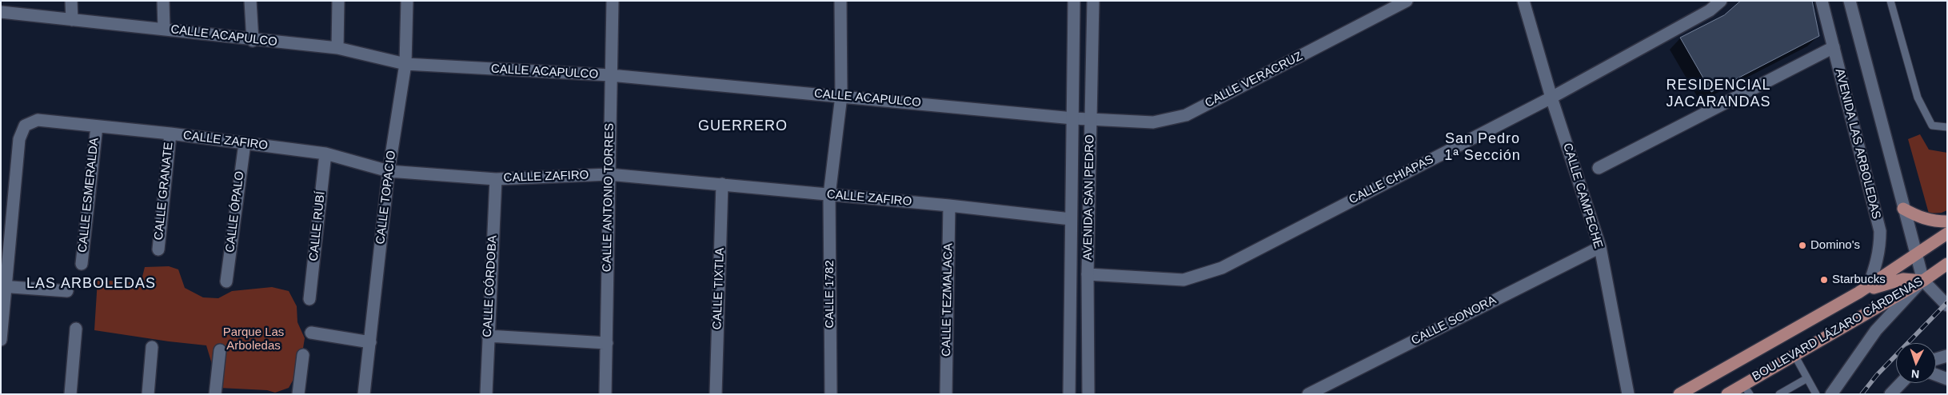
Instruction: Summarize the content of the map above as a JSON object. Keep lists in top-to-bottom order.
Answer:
{
  "streets": {
    "main road": ["BOULEVARD LÁZARO CÁRDENAS"],
    "street": [
      "CALLE ACAPULCO",
      "CALLE VERACRUZ",
      "CALLE ZAFIRO",
      "AVENIDA LAS ARBOLEDAS",
      "CALLE CHIAPAS",
      "CALLE GRANATE",
      "CALLE ESMERALDA",
      "CALLE CAMPECHE",
      "CALLE TOPACIO",
      "CALLE ANTONIO TORRES",
      "AVENIDA SAN PEDRO",
      "CALLE ÓPALO",
      "CALLE RUBÍ",
      "CALLE CÓRDOBA",
      "CALLE TIXTLA",
      "CALLE 1782",
      "CALLE TEZMALACA",
      "CALLE SONORA"
    ]
  },
  "crossings": [
    ["CALLE ACAPULCO", "CALLE VERACRUZ"],
    ["CALLE ACAPULCO", "CALLE TOPACIO"],
    ["CALLE ACAPULCO", "CALLE ANTONIO TORRES"],
    ["CALLE ACAPULCO", "AVENIDA SAN PEDRO"],
    ["CALLE ACAPULCO", "CALLE 1782"],
    ["CALLE VERACRUZ", "AVENIDA SAN PEDRO"],
    ["CALLE ZAFIRO", "CALLE GRANATE"],
    ["CALLE ZAFIRO", "CALLE ESMERALDA"],
    ["CALLE ZAFIRO", "CALLE TOPACIO"],
    ["CALLE ZAFIRO", "CALLE ANTONIO TORRES"],
    ["CALLE ZAFIRO", "AVENIDA SAN PEDRO"],
    ["CALLE ZAFIRO", "CALLE ÓPALO"],
    ["CALLE ZAFIRO", "CALLE RUBÍ"],
    ["CALLE ZAFIRO", "CALLE CÓRDOBA"],
    ["CALLE ZAFIRO", "CALLE TIXTLA"],
    ["CALLE ZAFIRO", "CALLE 1782"],
    ["CALLE ZAFIRO", "CALLE TEZMALACA"],
    ["AVENIDA LAS ARBOLEDAS", "BOULEVARD LÁZARO CÁRDENAS"],
    ["CALLE CHIAPAS", "CALLE CAMPECHE"],
    ["CALLE CHIAPAS", "AVENIDA SAN PEDRO"],
    ["CALLE CAMPECHE", "CALLE SONORA"]
  ],
  "districts": [
    "RESIDENCIAL JACARANDAS",
    "GUERRERO",
    "San Pedro 1ª Sección",
    "LAS ARBOLEDAS"
  ],
  "parks": ["Parque Las Arboledas"],
  "places": ["Domino's", "Starbucks"],
  "north": "bottom"
}
